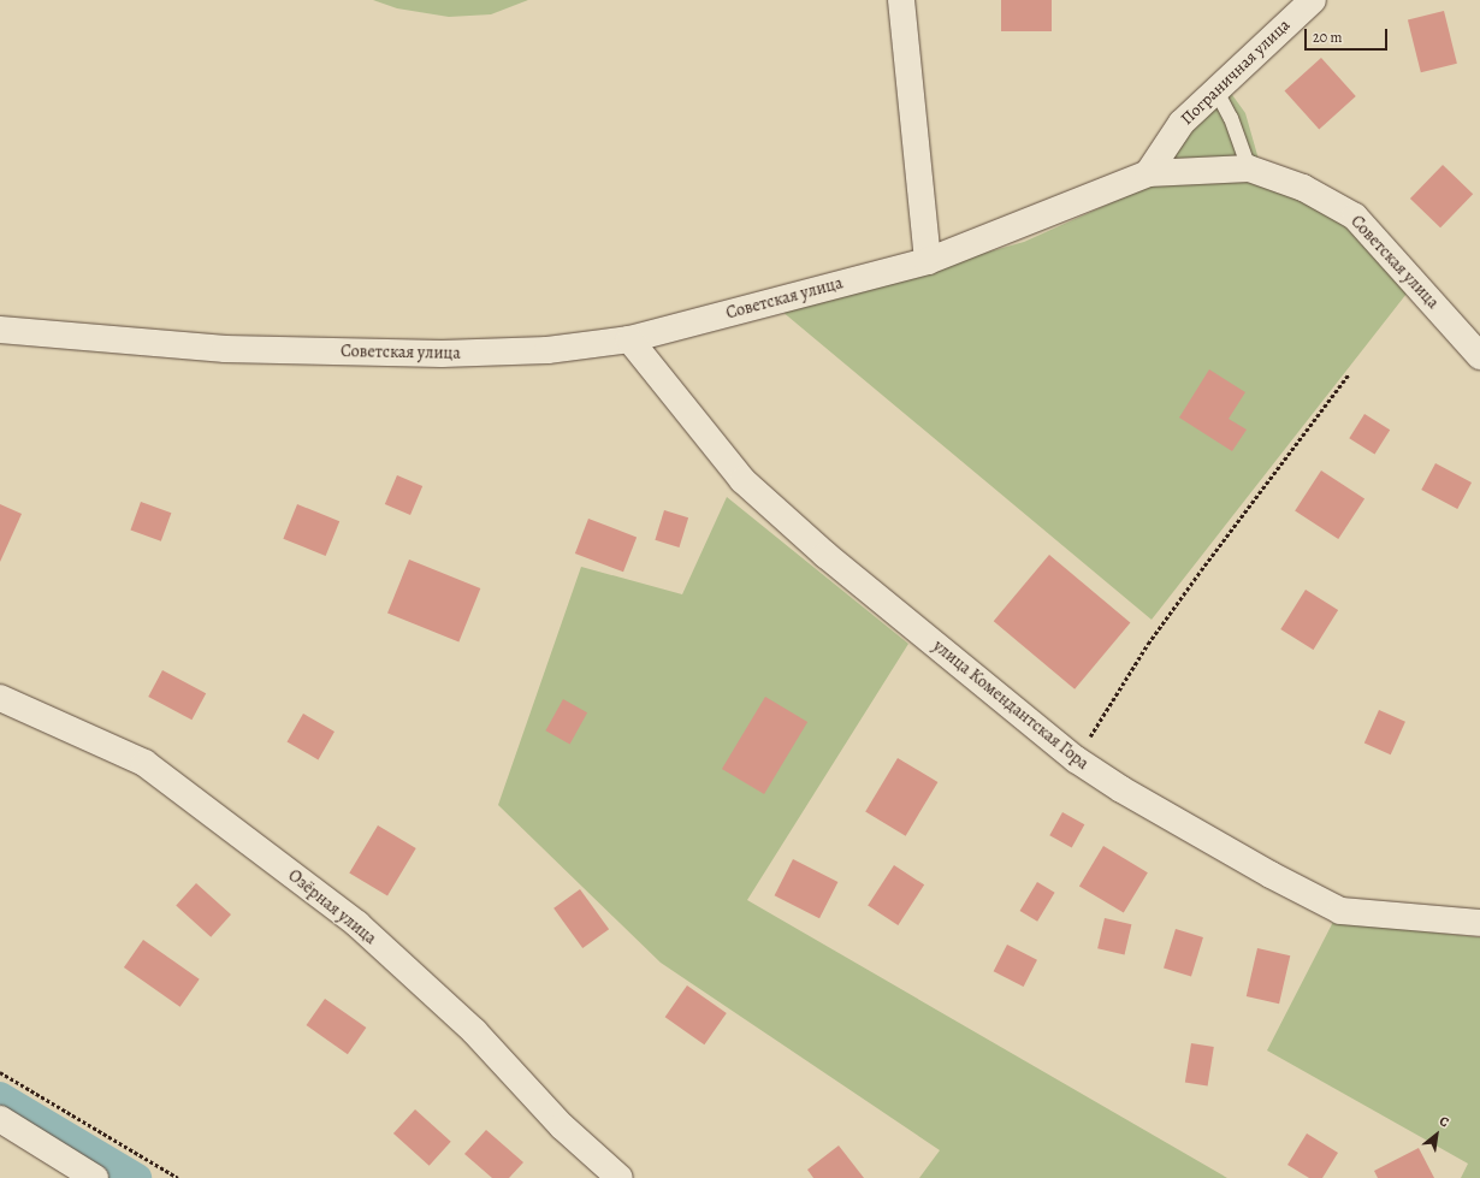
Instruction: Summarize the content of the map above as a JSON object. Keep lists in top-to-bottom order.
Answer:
{
  "streets": {
    "street": [
      "Пограничная улица",
      "Советская улица",
      "улица Комендантская Гора",
      "Озёрная улица"
    ]
  },
  "crossings": [
    ["Пограничная улица", "Советская улица"],
    ["Советская улица", "улица Комендантская Гора"]
  ],
  "scale_bar": "20 m",
  "north": "top right"
}
